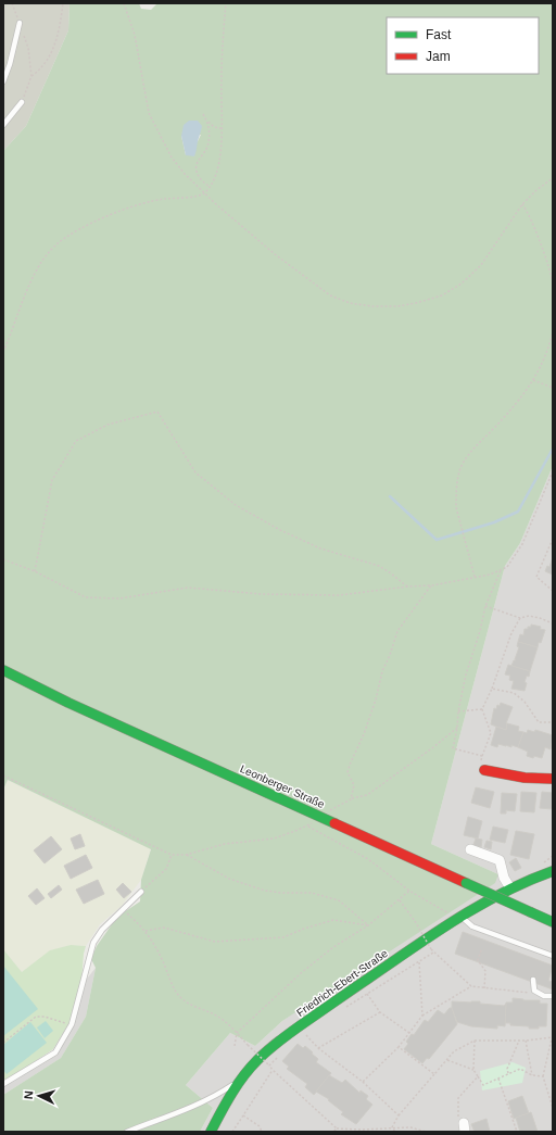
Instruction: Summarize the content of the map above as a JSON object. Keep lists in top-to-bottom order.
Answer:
{
  "streets": {
    "main road": ["Leonberger Straße", "Friedrich-Ebert-Straße"]
  },
  "legend": ["Fast", "Jam"],
  "north": "left"
}
